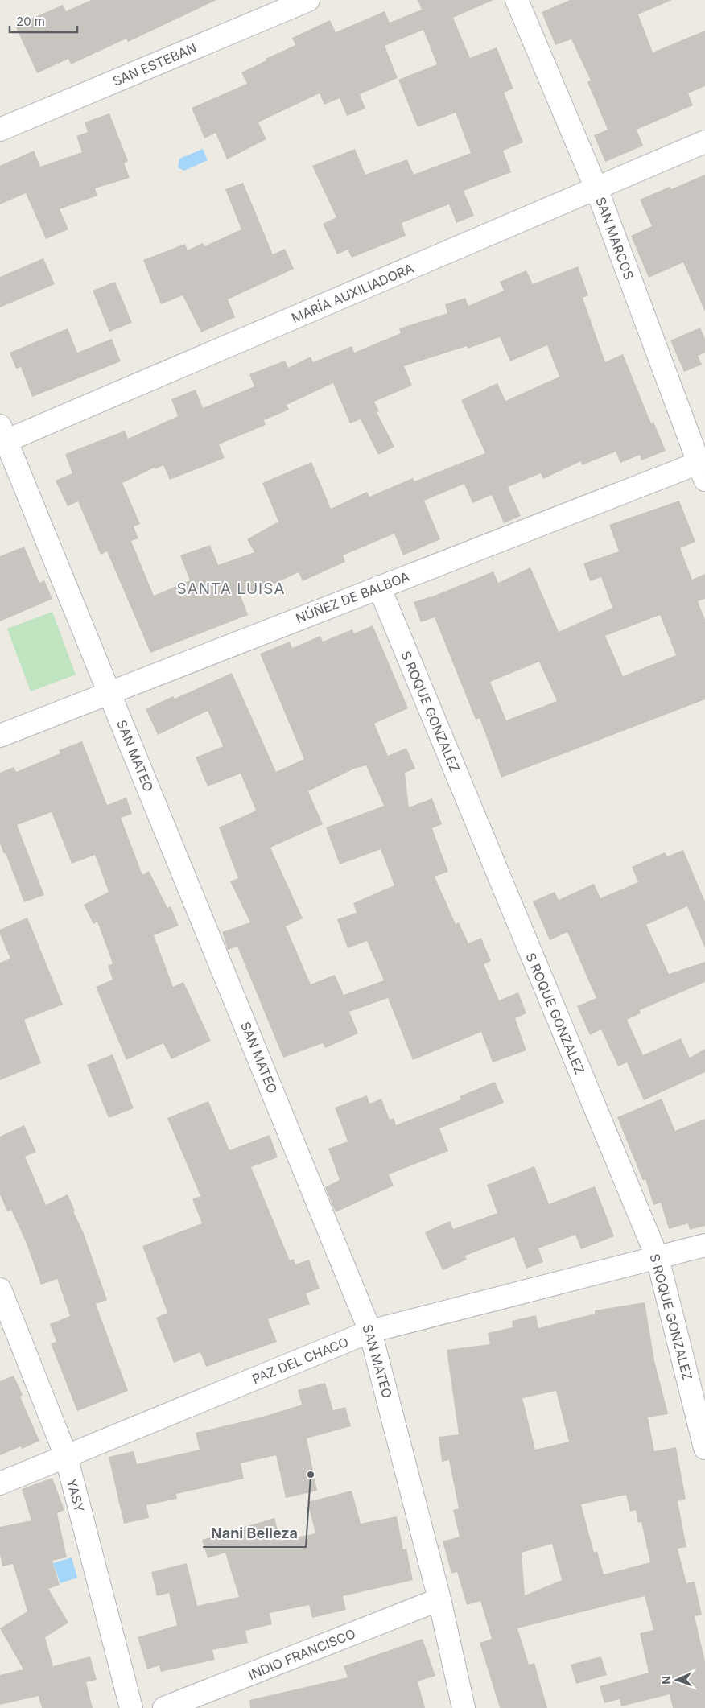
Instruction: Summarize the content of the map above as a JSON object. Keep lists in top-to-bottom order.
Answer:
{
  "streets": {
    "street": [
      "SAN ESTEBAN",
      "SAN MARCOS",
      "MARÍA AUXILIADORA",
      "NÚÑEZ DE BALBOA",
      "S ROQUE GONZALEZ",
      "SAN MATEO",
      "PAZ DEL CHACO",
      "YASY",
      "INDIO FRANCISCO"
    ]
  },
  "crossings": [
    ["SAN MARCOS", "MARÍA AUXILIADORA"],
    ["SAN MARCOS", "NÚÑEZ DE BALBOA"],
    ["MARÍA AUXILIADORA", "SAN MATEO"],
    ["NÚÑEZ DE BALBOA", "S ROQUE GONZALEZ"],
    ["NÚÑEZ DE BALBOA", "SAN MATEO"],
    ["S ROQUE GONZALEZ", "PAZ DEL CHACO"],
    ["SAN MATEO", "PAZ DEL CHACO"],
    ["SAN MATEO", "INDIO FRANCISCO"],
    ["PAZ DEL CHACO", "YASY"]
  ],
  "districts": ["SANTA LUISA"],
  "places": ["Nani Belleza"],
  "scale_bar": "20 m",
  "north": "left"
}
